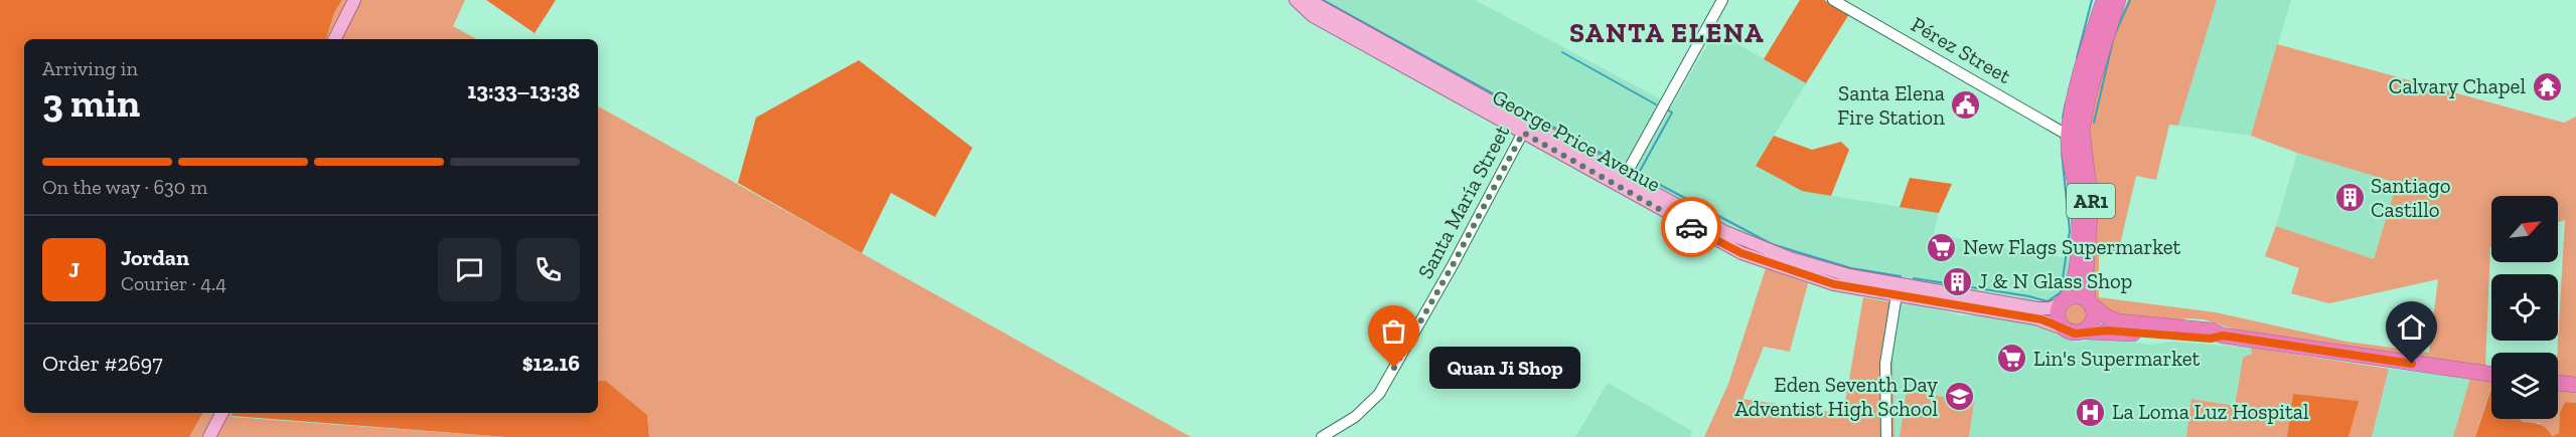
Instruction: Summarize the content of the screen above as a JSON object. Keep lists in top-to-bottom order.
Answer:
{
  "streets": {
    "highway": ["AR1"],
    "main road": ["George Price Avenue"],
    "street": ["Pérez Street", "Santa María Street"]
  },
  "crossings": [
    ["Pérez Street", "AR1"],
    ["George Price Avenue", "AR1"],
    ["George Price Avenue", "Santa María Street"]
  ],
  "districts": ["SANTA ELENA"],
  "places": {
    "temple": ["Calvary Chapel"],
    "public building": ["Santa Elena Fire Station"],
    "building": ["Santiago Castillo", "J & N Glass Shop"],
    "supermarket": ["New Flags Supermarket", "Lin's Supermarket"],
    "other": ["Quan Ji Shop"],
    "school or university": ["Eden Seventh Day Adventist High School"],
    "hospital": ["La Loma Luz Hospital"]
  },
  "north": "top right",
  "page": {
    "heading": ["3 min", "Arriving in", "13:33–13:38"],
    "panel": [
      "Jordan",
      "Courier · 4.4",
      "Order #2697",
      "$12.16"
    ],
    "bar": "On the way · 630 m",
    "round": "J",
    "bubble": "Quan Ji Shop"
  }
}
